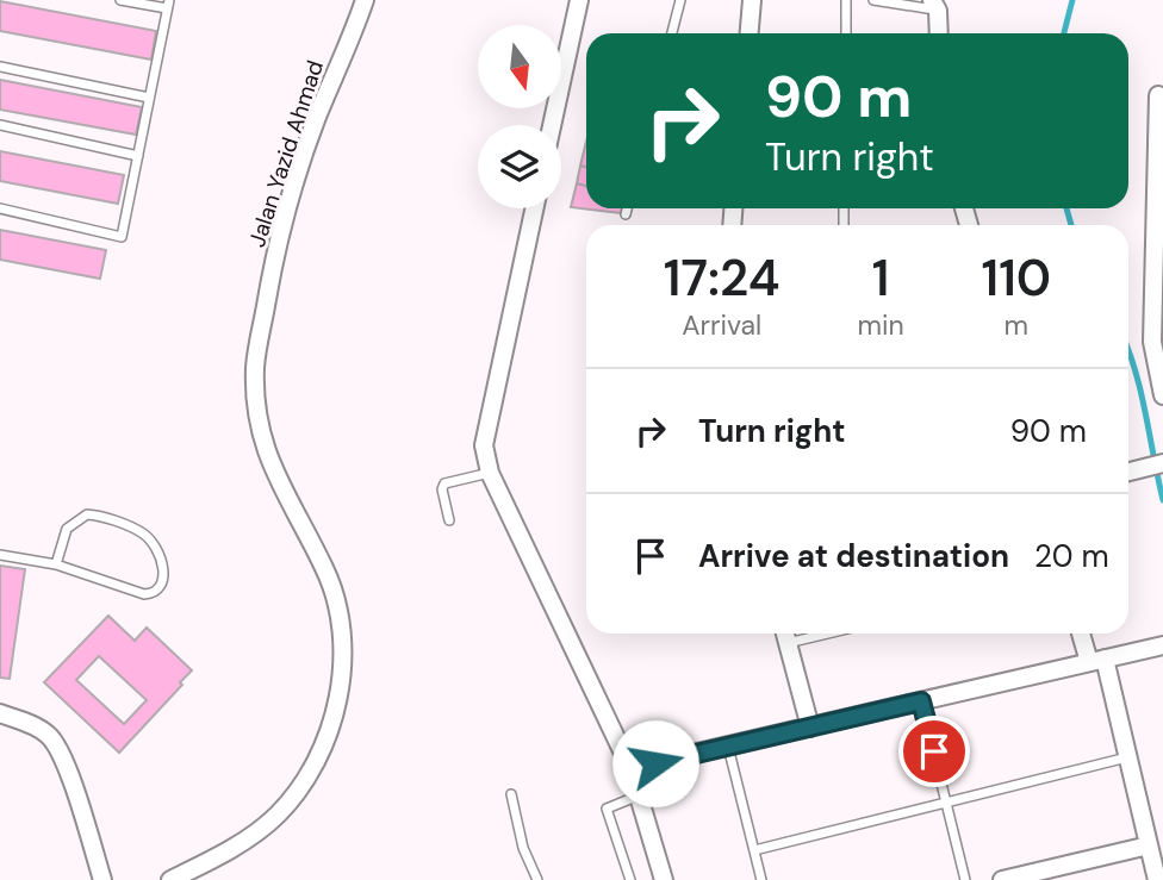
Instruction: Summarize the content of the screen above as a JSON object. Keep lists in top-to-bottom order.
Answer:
{
  "streets": {
    "street": ["Jalan Yazid Ahmad"]
  },
  "north": "bottom",
  "page": {
    "turn": ["90 m", "Turn right"],
    "eta": [
      "17:24",
      "Arrival",
      "1",
      "min",
      "110",
      "m"
    ],
    "list": [
      {
        "name": "Turn right",
        "value": "90 m"
      },
      {
        "name": "Arrive at destination",
        "value": "20 m"
      }
    ]
  }
}
